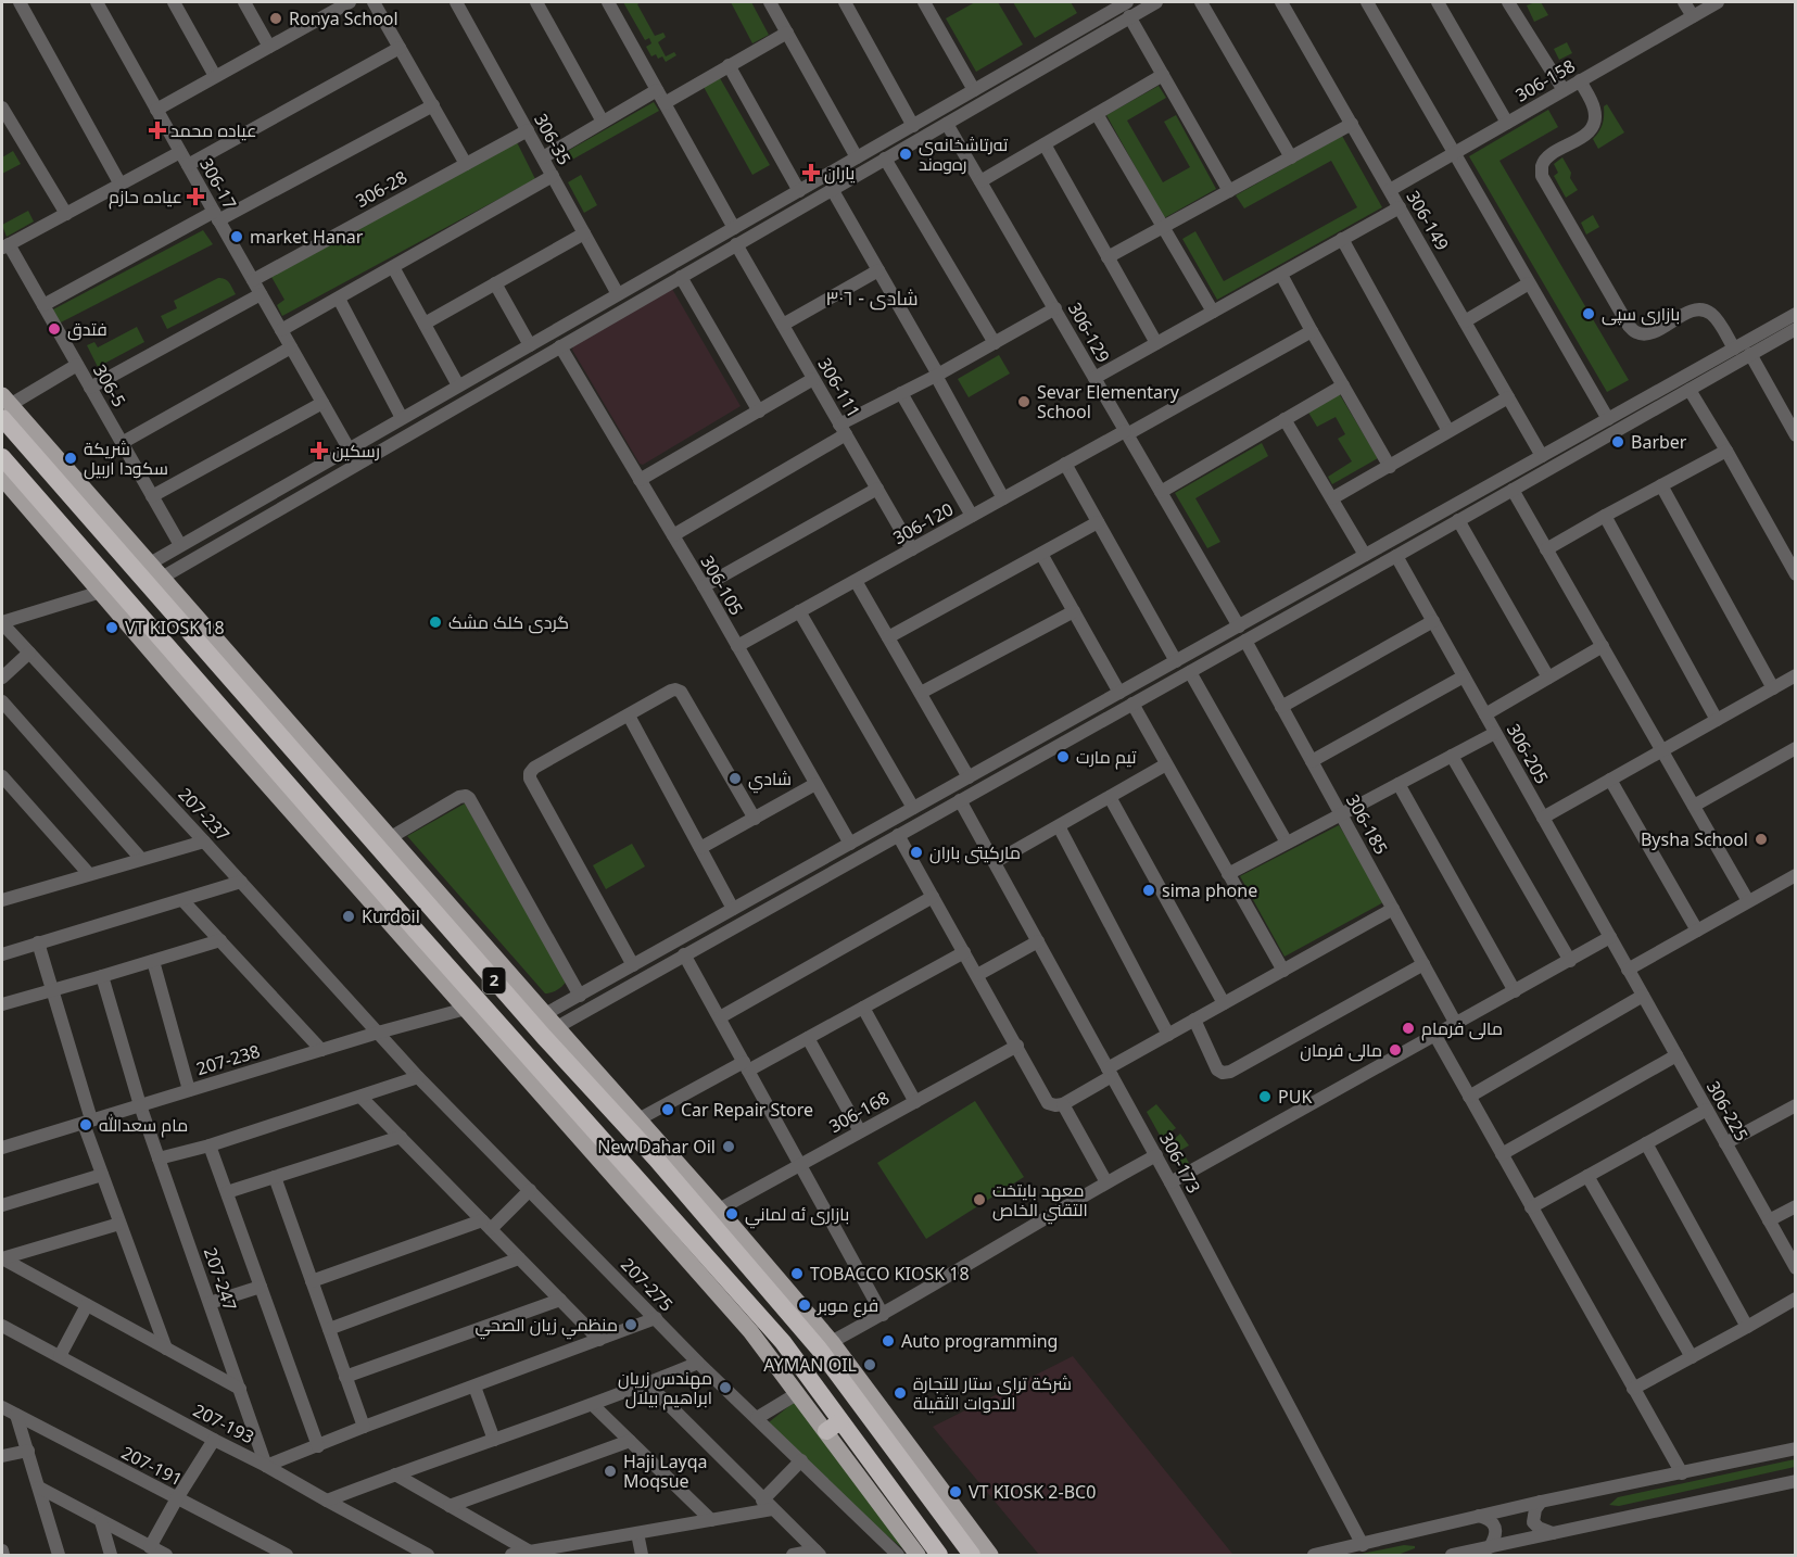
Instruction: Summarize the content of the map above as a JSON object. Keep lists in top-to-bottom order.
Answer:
{
  "streets": {
    "highway": ["2"],
    "street": [
      "306-158",
      "306-35",
      "306-17",
      "306-28",
      "306-149",
      "306-129",
      "306-5",
      "306-111",
      "306-120",
      "306-105",
      "306-205",
      "207-237",
      "306-185",
      "207-238",
      "306-225",
      "306-168",
      "306-173",
      "207-247",
      "207-275",
      "207-193",
      "207-191"
    ]
  },
  "crossings": [
    ["306-158", "306-149"],
    ["306-35", "306-28"],
    ["306-17", "306-28"],
    ["306-129", "306-120"],
    ["306-111", "306-120"],
    ["306-120", "306-105"],
    ["306-205", "306-225"],
    ["207-237", "207-238"],
    ["207-237", "207-275"],
    ["2", "306-168"],
    ["207-238", "207-247"],
    ["207-238", "207-275"],
    ["207-247", "207-193"]
  ],
  "districts": ["شادی - ٣٠٦"],
  "places": {
    "other": [
      "Ronya School",
      "ته‌رتاشخانه‌ی ره‌وه‌ند",
      "market Hanar",
      "بازاری سپی",
      "فتدق",
      "Sevar Elementary School",
      "Barber",
      "شريكة سكودا اربيل",
      "گردی کلک مشک",
      "VT KIOSK 18",
      "تيم مارت",
      "شادي",
      "Bysha School",
      "ماركيتى باران",
      "sima phone",
      "Kurdoil",
      "مالى فرمام",
      "مالى فرمان",
      "PUK",
      "Car Repair Store",
      "مام سعدالله",
      "New Dahar Oil",
      "معهد بايتخت التقني الخاص",
      "بازارى ئه لماني",
      "TOBACCO KIOSK 18",
      "فرع موبر",
      "منظمي زيان الصحي",
      "Auto programming",
      "AYMAN OIL",
      "مهندس زريان ابراهيم بيلال",
      "شركة ترای ستار للتجارة الادوات الثقيلة",
      "Haji Layqa Moqsue",
      "VT KIOSK 2-BC0"
    ],
    "health": [
      "عياده محمد",
      "یاران",
      "عياده حازم",
      "رسکین"
    ]
  }
}
